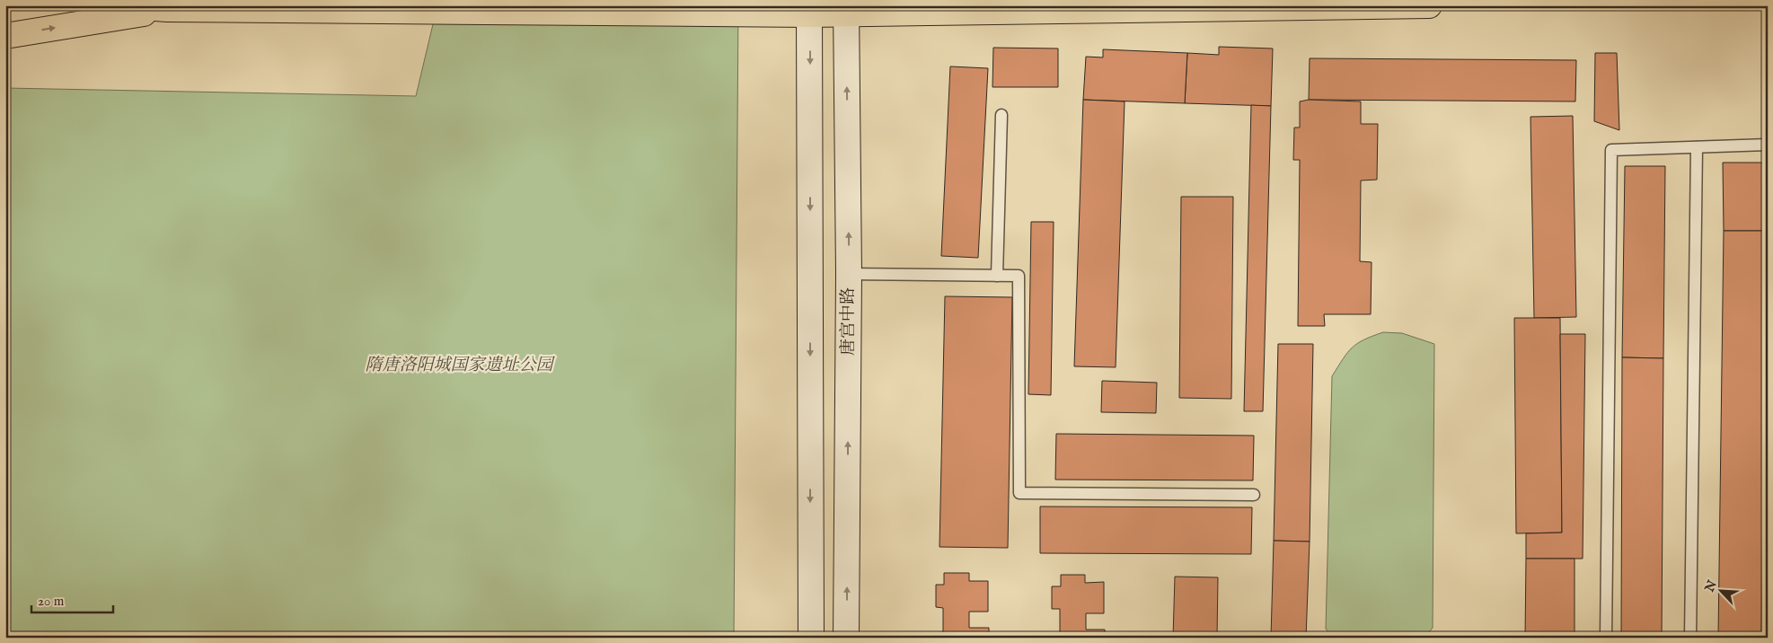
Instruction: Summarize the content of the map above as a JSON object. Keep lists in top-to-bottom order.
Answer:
{
  "streets": {
    "main road": ["唐宫中路"]
  },
  "parks": ["隋唐洛阳城国家遗址公园"],
  "scale_bar": "20 m",
  "north": "top left"
}
